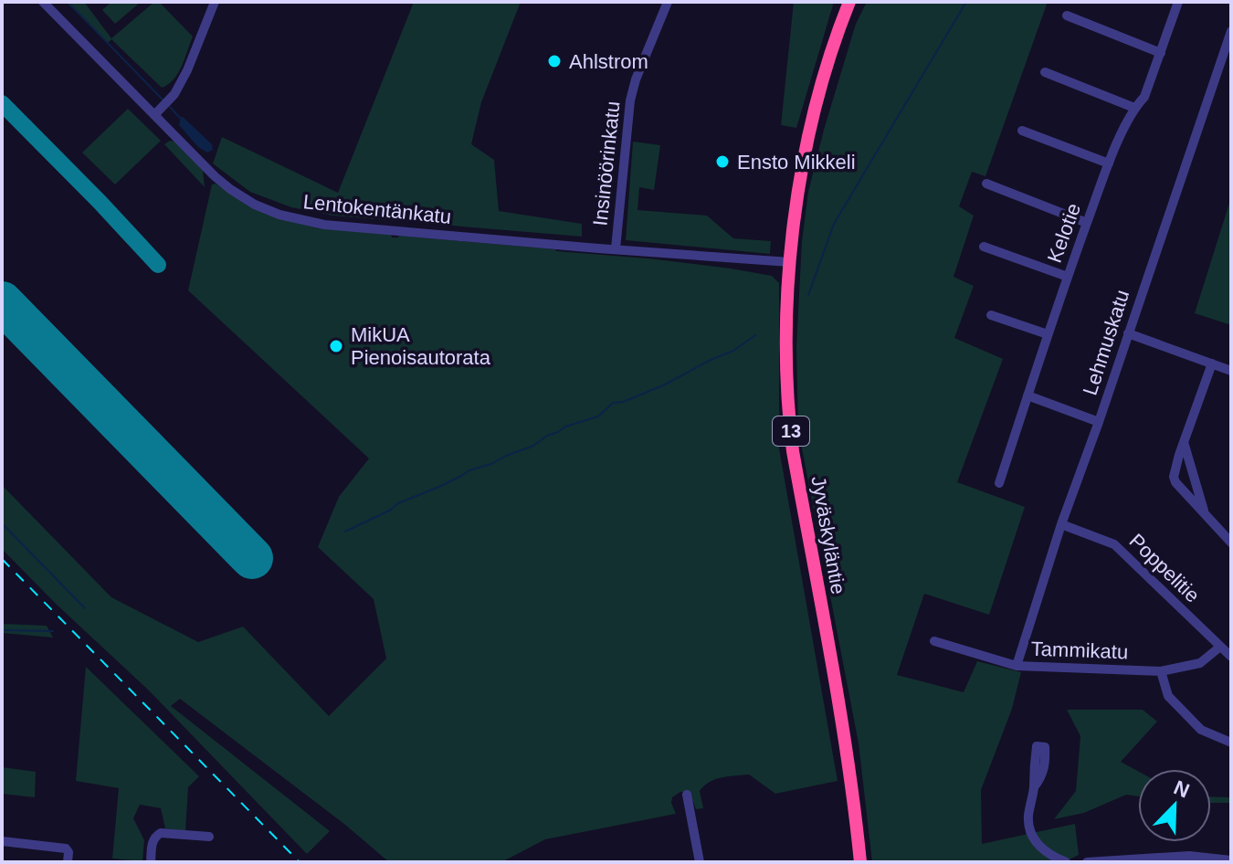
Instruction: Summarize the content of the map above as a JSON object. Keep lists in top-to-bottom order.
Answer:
{
  "streets": {
    "highway": ["13", "Jyväskyläntie"],
    "street": [
      "Insinöörinkatu",
      "Lentokentänkatu",
      "Kelotie",
      "Lehmuskatu",
      "Poppelitie",
      "Tammikatu"
    ]
  },
  "crossings": [
    ["Insinöörinkatu", "Lentokentänkatu"],
    ["Lentokentänkatu", "Jyväskyläntie"],
    ["Lehmuskatu", "Poppelitie"],
    ["Lehmuskatu", "Tammikatu"],
    ["Poppelitie", "Tammikatu"]
  ],
  "places": ["Ahlstrom", "Ensto Mikkeli", "MikUA Pienoisautorata"],
  "north": "top right"
}
